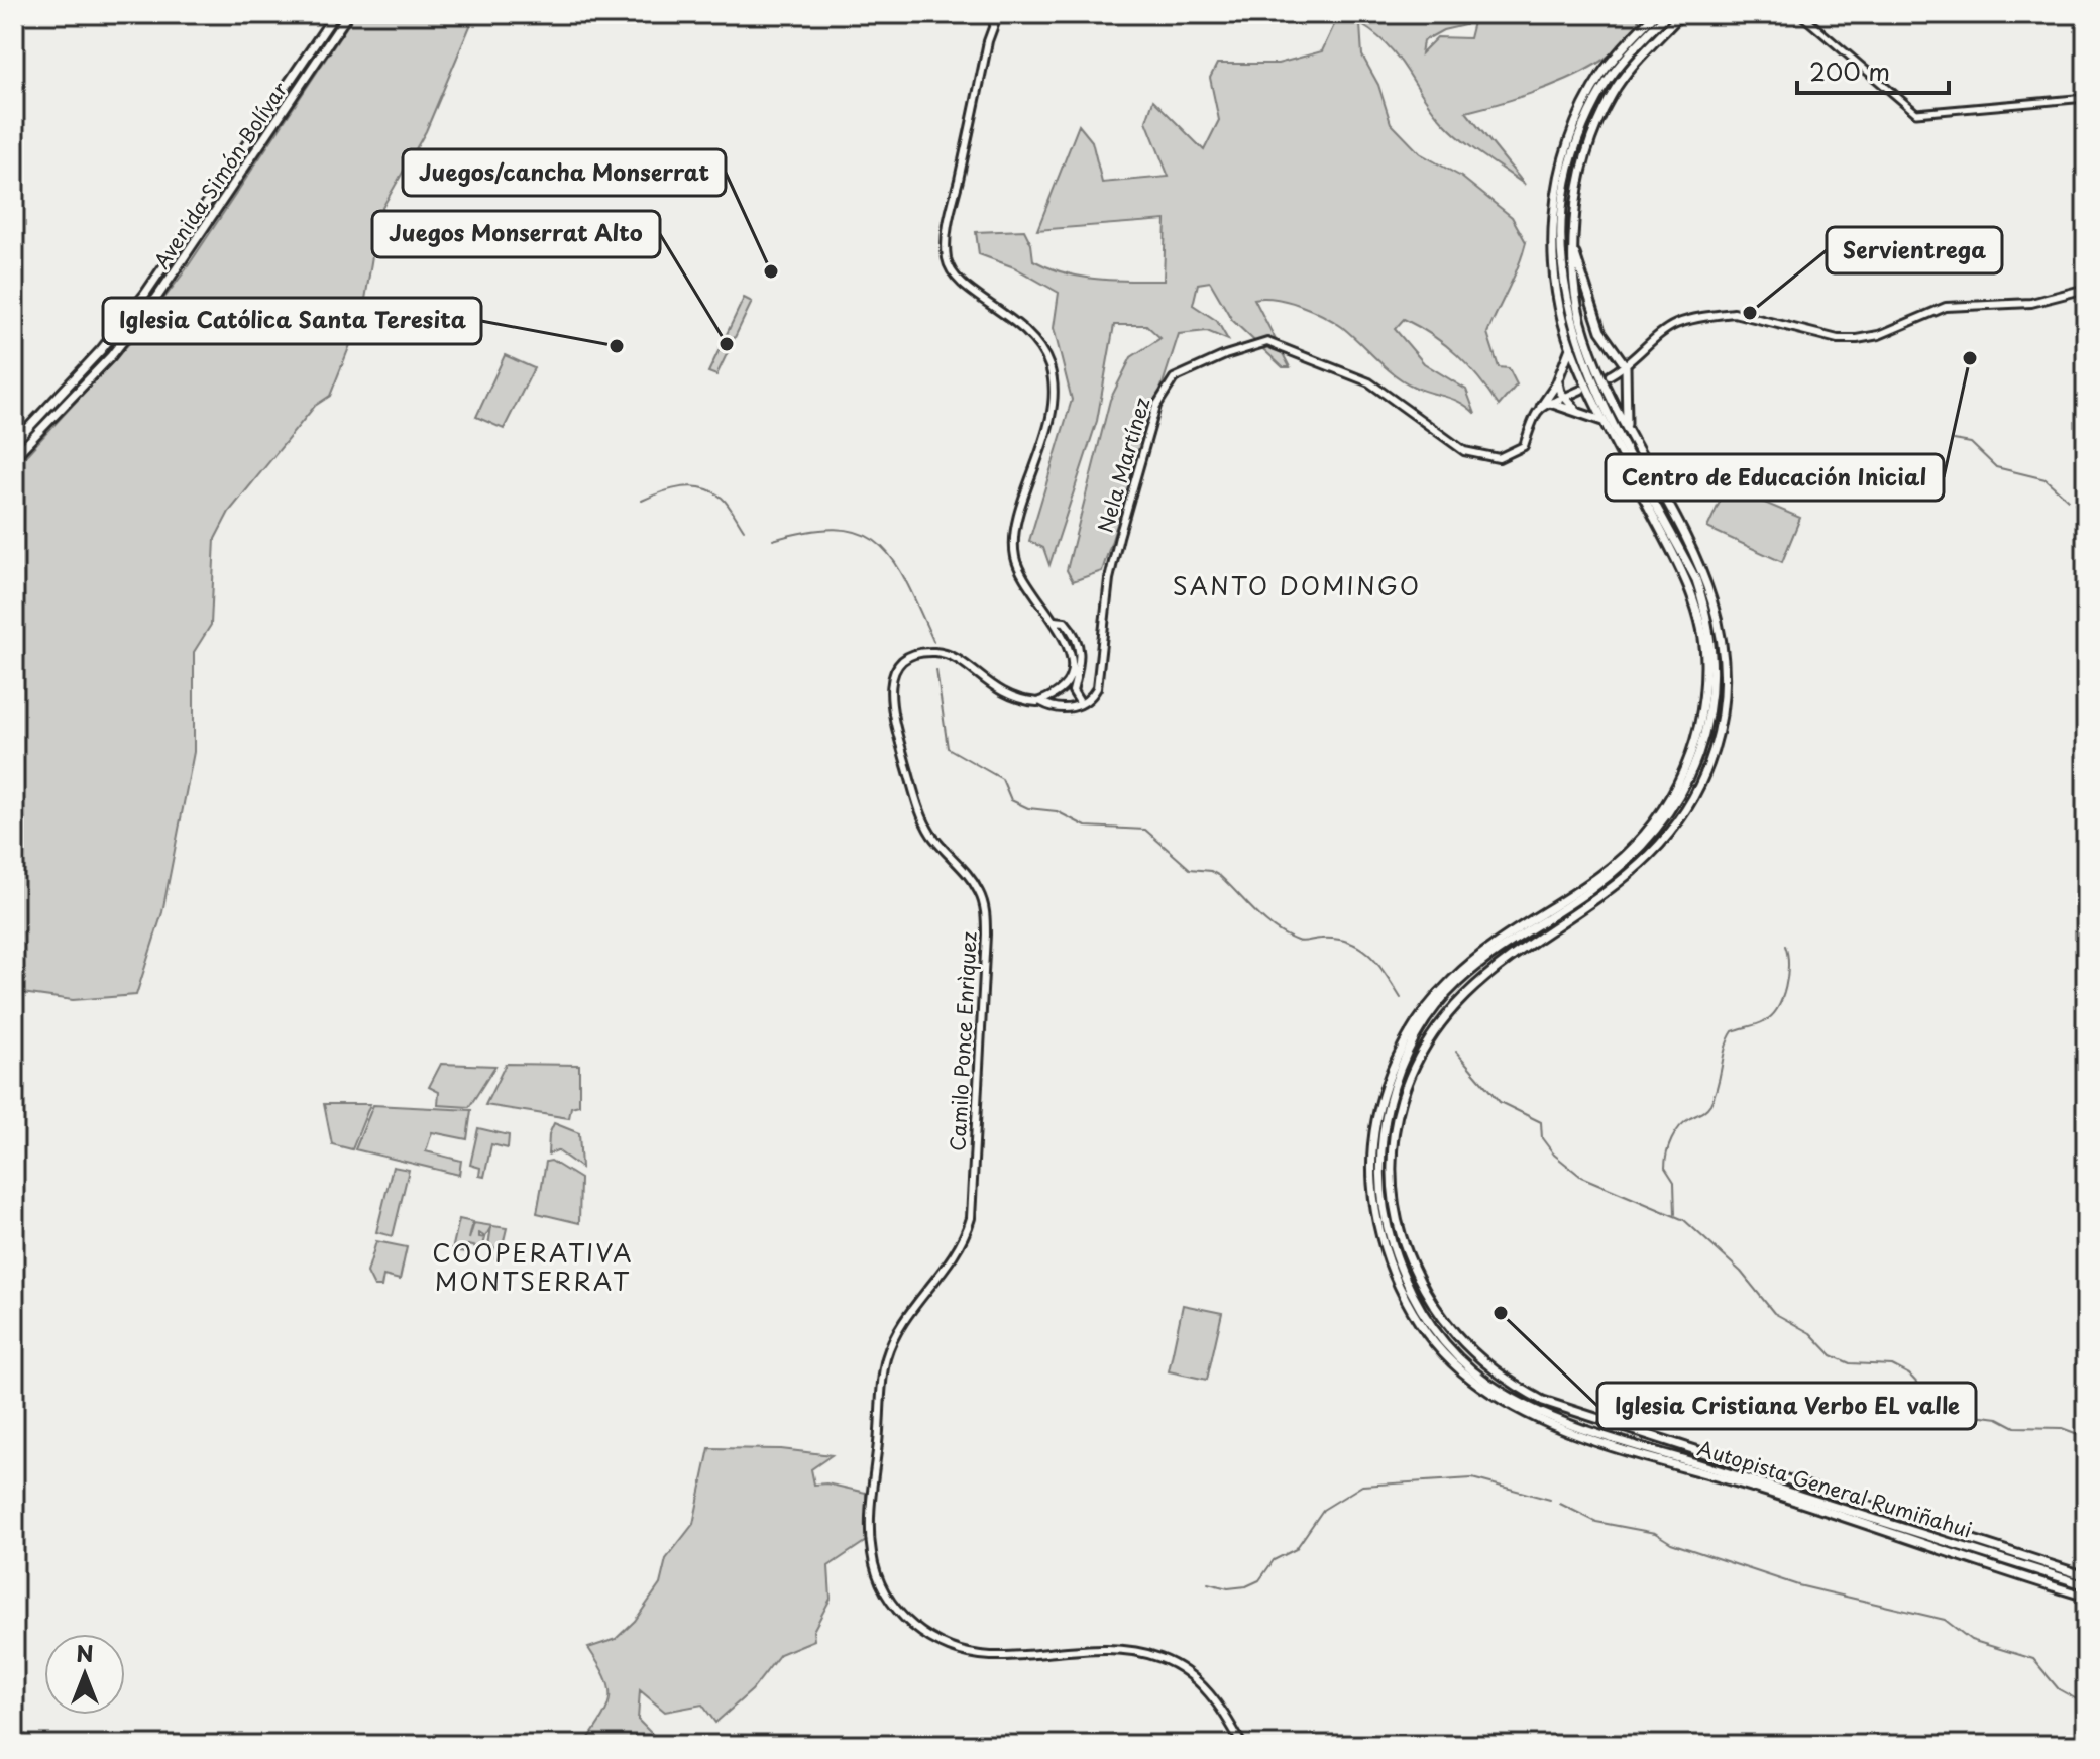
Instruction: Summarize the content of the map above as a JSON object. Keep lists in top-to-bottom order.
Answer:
{
  "streets": {
    "main road": [
      "Avenida Simón Bolívar",
      "Nela Martínez",
      "Camilo Ponce Enrìquez",
      "Autopista General Rumiñahui"
    ]
  },
  "districts": ["SANTO DOMINGO", "COOPERATIVA MONTSERRAT"],
  "places": [
    "Juegos/cancha Monserrat",
    "Servientrega",
    "Juegos Monserrat Alto",
    "Iglesia Católica Santa Teresita",
    "Centro de Educación Inicial",
    "Iglesia Cristiana Verbo EL valle"
  ],
  "scale_bar": "200 m",
  "north": "top"
}
